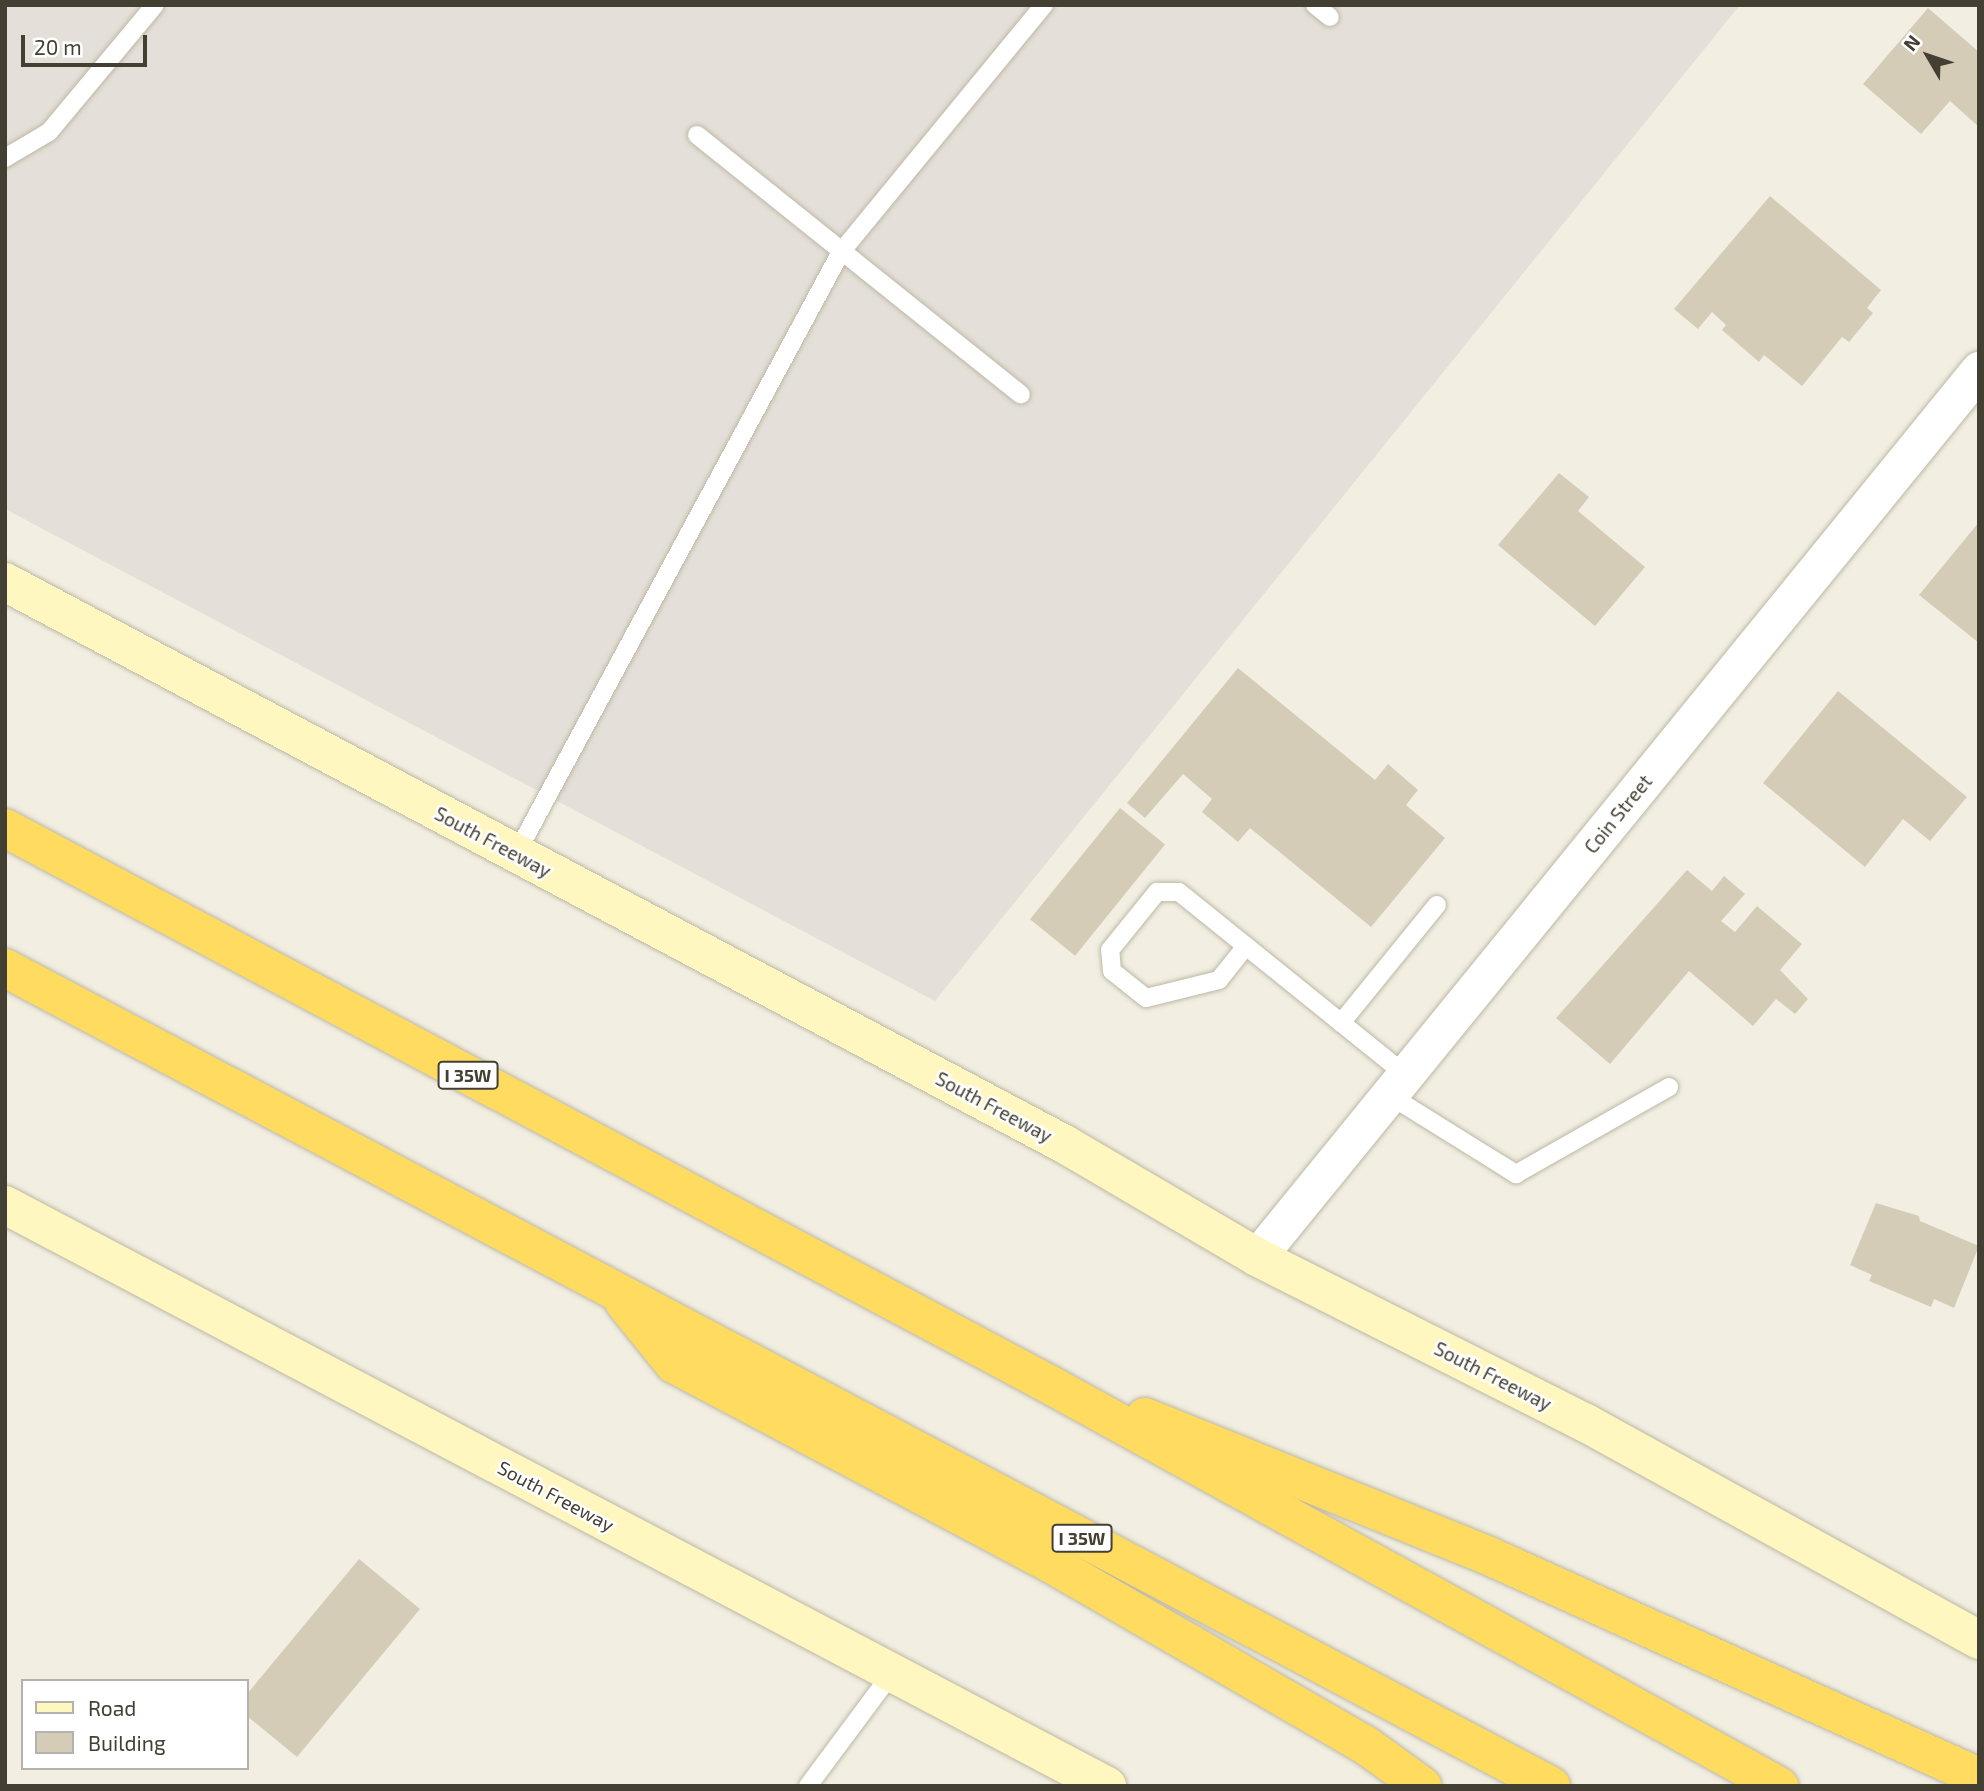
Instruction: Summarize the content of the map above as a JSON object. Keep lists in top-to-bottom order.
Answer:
{
  "streets": {
    "highway": ["I 35W"],
    "main road": ["South Freeway"],
    "street": ["Coin Street"]
  },
  "crossings": [
    ["Coin Street", "South Freeway"]
  ],
  "legend": ["Road", "Building"],
  "scale_bar": "20 m",
  "north": "top left"
}
